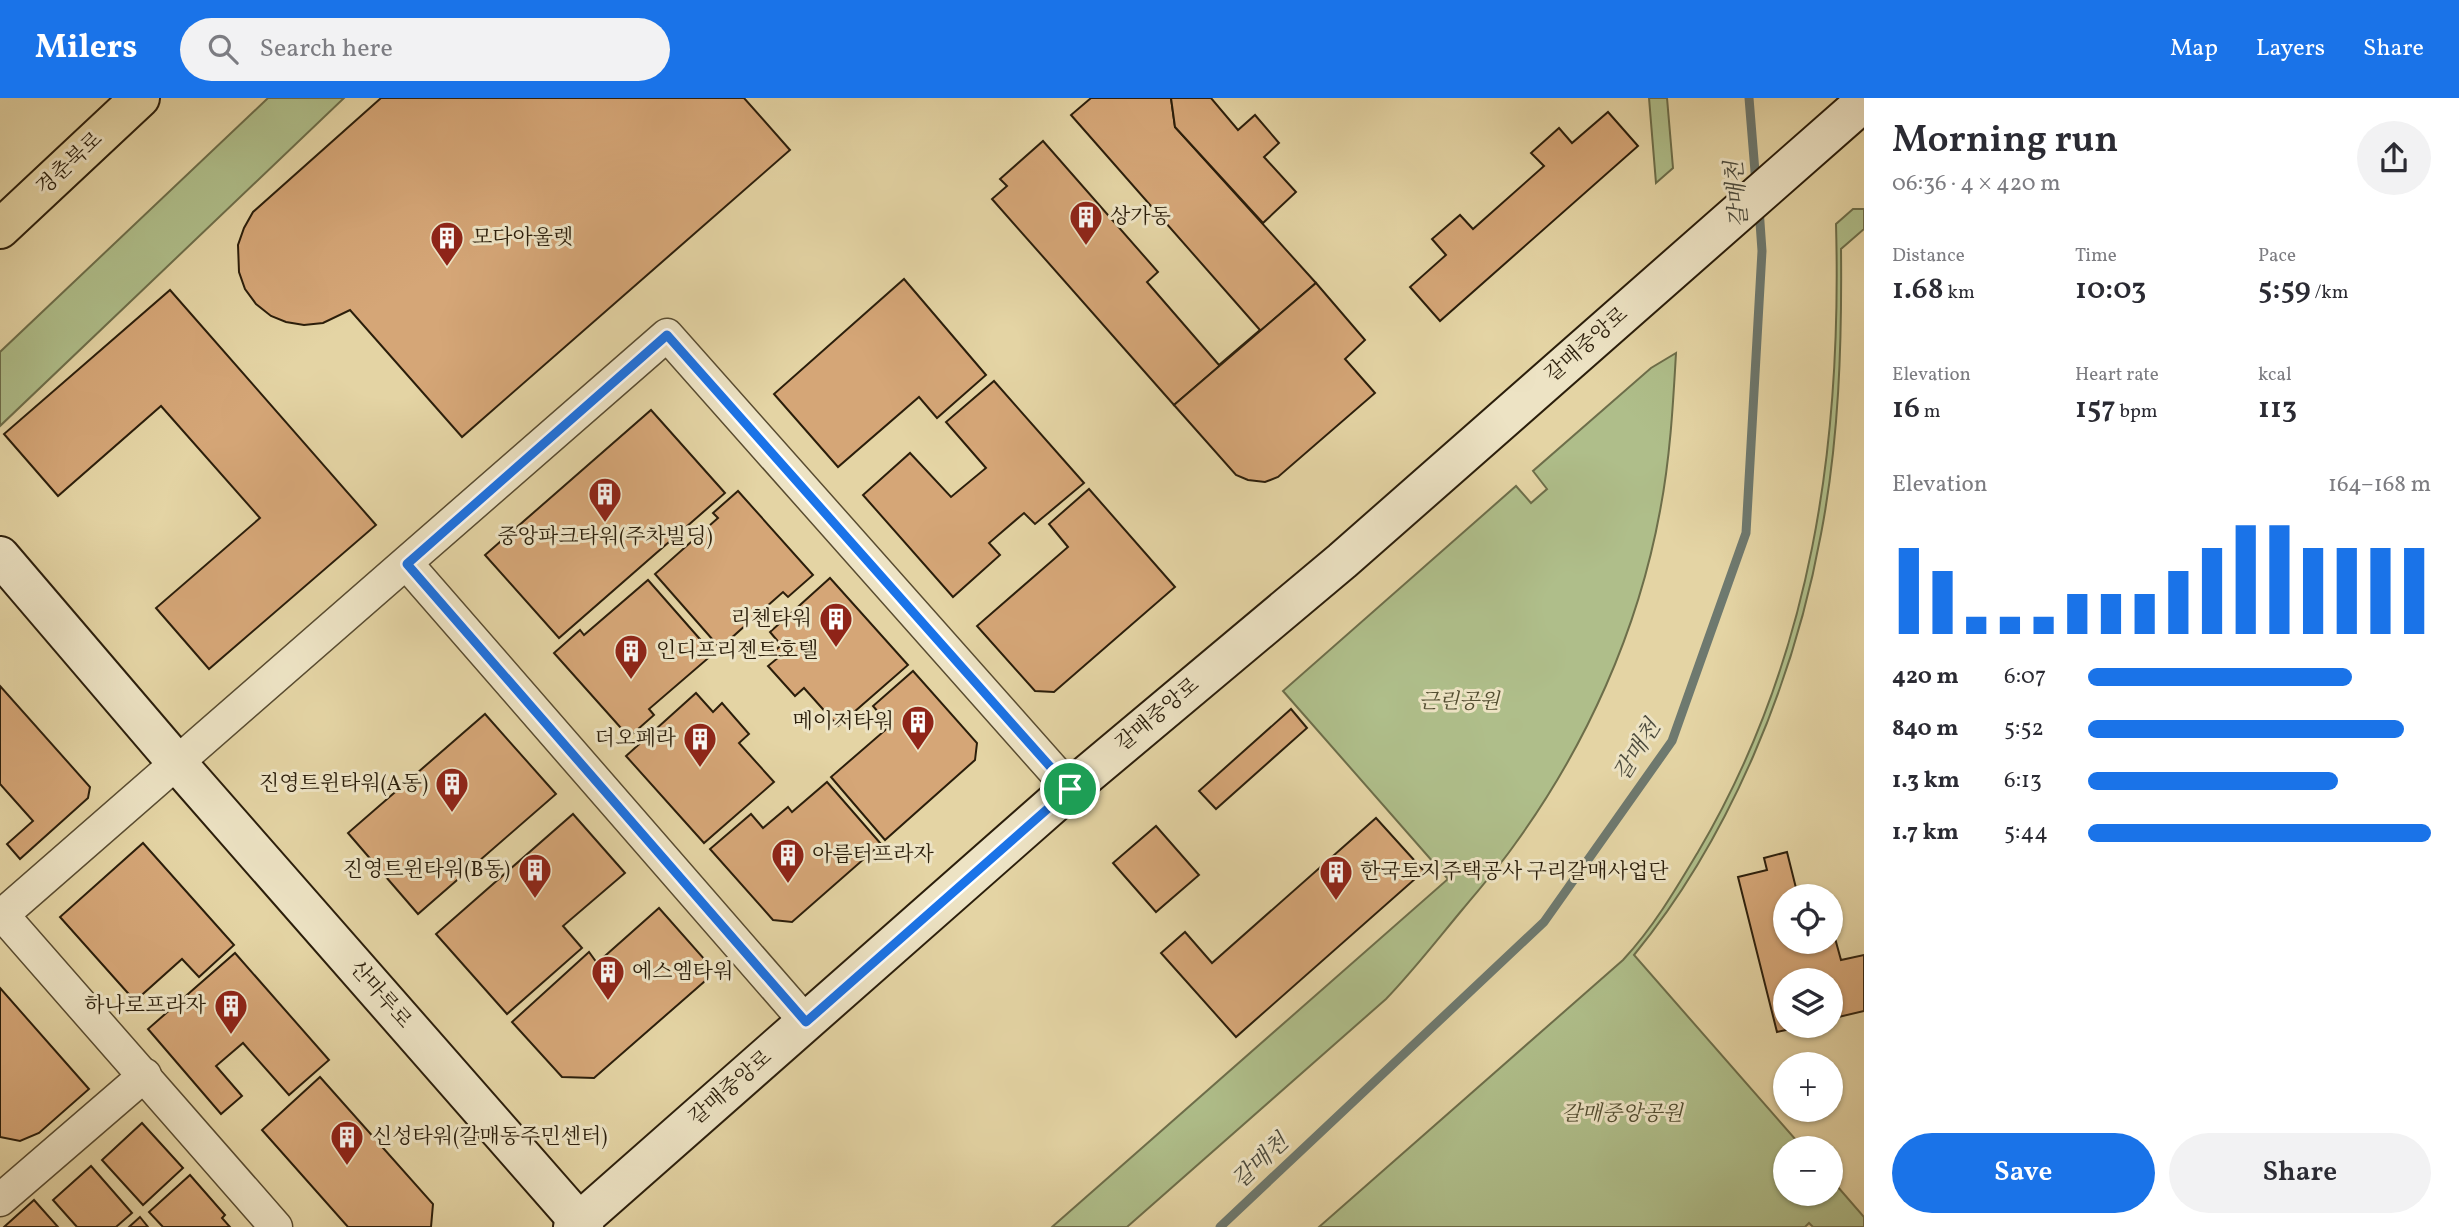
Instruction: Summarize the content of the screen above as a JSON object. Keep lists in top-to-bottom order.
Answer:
{
  "streets": {
    "main road": ["경춘북로"],
    "street": ["갈매중앙로", "산마루로"]
  },
  "crossings": [
    ["갈매중앙로", "산마루로"]
  ],
  "water": ["갈매천"],
  "parks": ["근린공원", "갈매중앙공원"],
  "places": {
    "building": [
      "상가동",
      "모다아울렛",
      "중앙파크타워(주차빌딩)",
      "리첸타워",
      "인디프리젠트호텔",
      "메이저타워",
      "더오페라",
      "진영트윈타워(A동)",
      "아름터프라자",
      "진영트윈타워(B동)",
      "한국토지주택공사 구리갈매사업단",
      "에스엠타워",
      "하나로프라자",
      "신성타워(갈매동주민센터)"
    ]
  },
  "page": {
    "header": "Milers",
    "search": "Search here",
    "nav": ["Map", "Layers", "Share"],
    "heading": ["Morning run", "06:36 · 4 × 420 m"],
    "stats": [
      ["Distance", "1.68 km"],
      ["Time", "10:03"],
      ["Pace", "5:59 /km"],
      ["Elevation", "16 m"],
      ["Heart rate", "157 bpm"],
      ["kcal", "113"]
    ],
    "chart": ["Elevation", "164–168 m"],
    "list": [
      {
        "name": "420 m",
        "note": "6:07"
      },
      {
        "name": "840 m",
        "note": "5:52"
      },
      {
        "name": "1.3 km",
        "note": "6:13"
      },
      {
        "name": "1.7 km",
        "note": "5:44"
      }
    ],
    "map_buttons": ["+", "−"],
    "buttons": ["Save", "Share"]
  }
}
